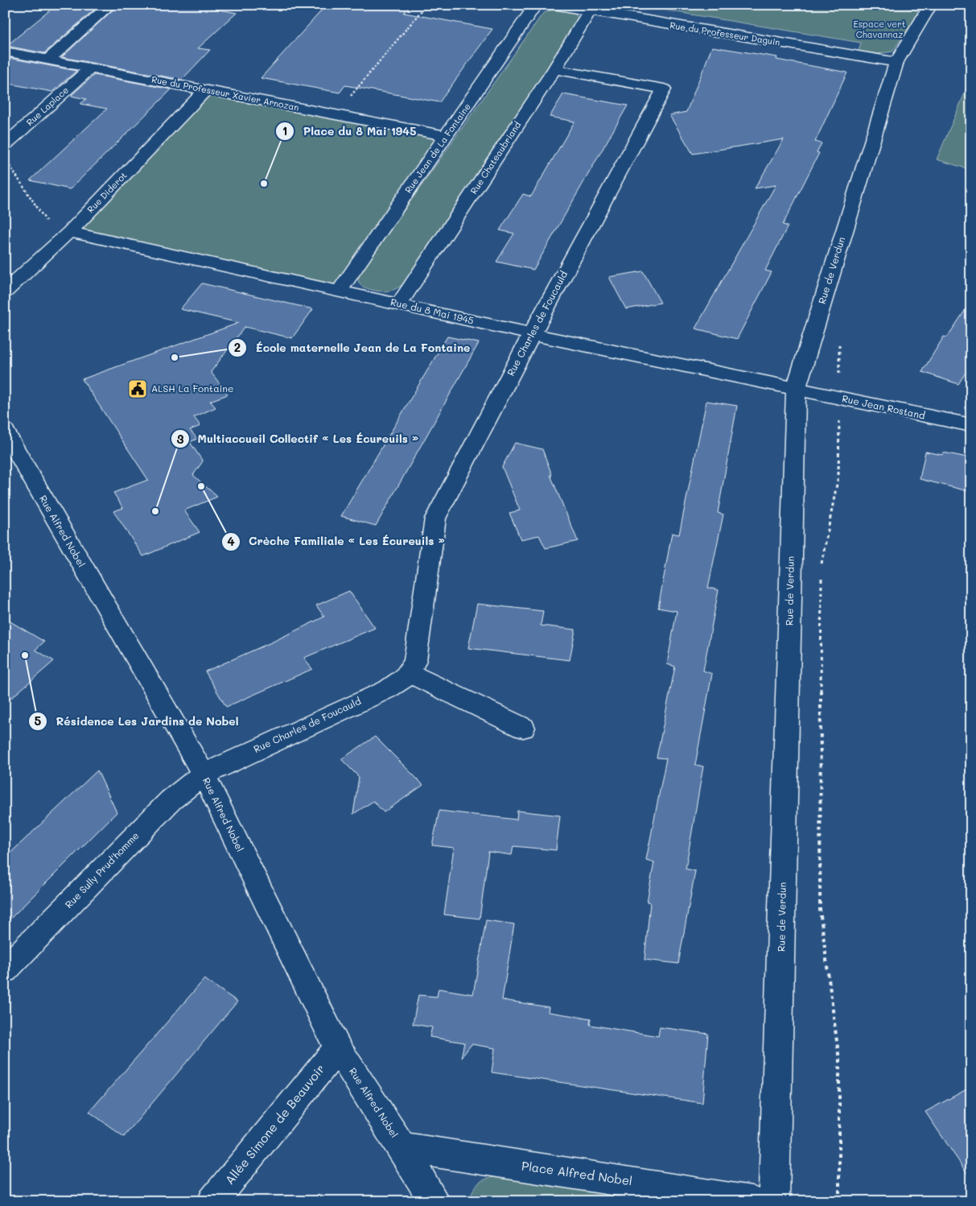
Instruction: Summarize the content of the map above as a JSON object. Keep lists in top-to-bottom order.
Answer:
{
  "streets": {
    "street": [
      "Rue du Professeur Daguin",
      "Rue du Professeur Xavier Arnozan",
      "Rue Laplace",
      "Rue Jean de La Fontaine",
      "Rue Chateaubriand",
      "Rue Diderot",
      "Rue de Verdun",
      "Rue du 8 Mai 1945",
      "Rue Charles de Foucauld",
      "Rue Jean Rostand",
      "Rue Alfred Nobel",
      "Rue Sully Prud'homme",
      "Allée Simone de Beauvoir",
      "Place Alfred Nobel"
    ]
  },
  "crossings": [
    ["Rue du Professeur Daguin", "Rue Chateaubriand"],
    ["Rue du Professeur Daguin", "Rue de Verdun"],
    ["Rue du Professeur Xavier Arnozan", "Rue Laplace"],
    ["Rue du Professeur Xavier Arnozan", "Rue Jean de La Fontaine"],
    ["Rue du Professeur Xavier Arnozan", "Rue Diderot"],
    ["Rue Jean de La Fontaine", "Rue du 8 Mai 1945"],
    ["Rue Chateaubriand", "Rue du 8 Mai 1945"],
    ["Rue Chateaubriand", "Rue Charles de Foucauld"],
    ["Rue Diderot", "Rue du 8 Mai 1945"],
    ["Rue de Verdun", "Rue du 8 Mai 1945"],
    ["Rue de Verdun", "Rue Jean Rostand"],
    ["Rue du 8 Mai 1945", "Rue Charles de Foucauld"],
    ["Rue du 8 Mai 1945", "Rue Jean Rostand"],
    ["Rue Charles de Foucauld", "Rue Alfred Nobel"],
    ["Rue Charles de Foucauld", "Rue Sully Prud'homme"],
    ["Rue Alfred Nobel", "Rue Sully Prud'homme"],
    ["Rue Alfred Nobel", "Allée Simone de Beauvoir"],
    ["Rue Alfred Nobel", "Place Alfred Nobel"]
  ],
  "parks": ["Espace vert Chavannaz"],
  "places": {
    "other": [
      "Place du 8 Mai 1945",
      "École maternelle Jean de La Fontaine",
      "Crèche Familiale « Les Écureuils »",
      "Multiaccueil Collectif « Les Écureuils »",
      "Résidence Les Jardins de Nobel"
    ],
    "public building": ["ALSH La Fontaine"]
  }
}
